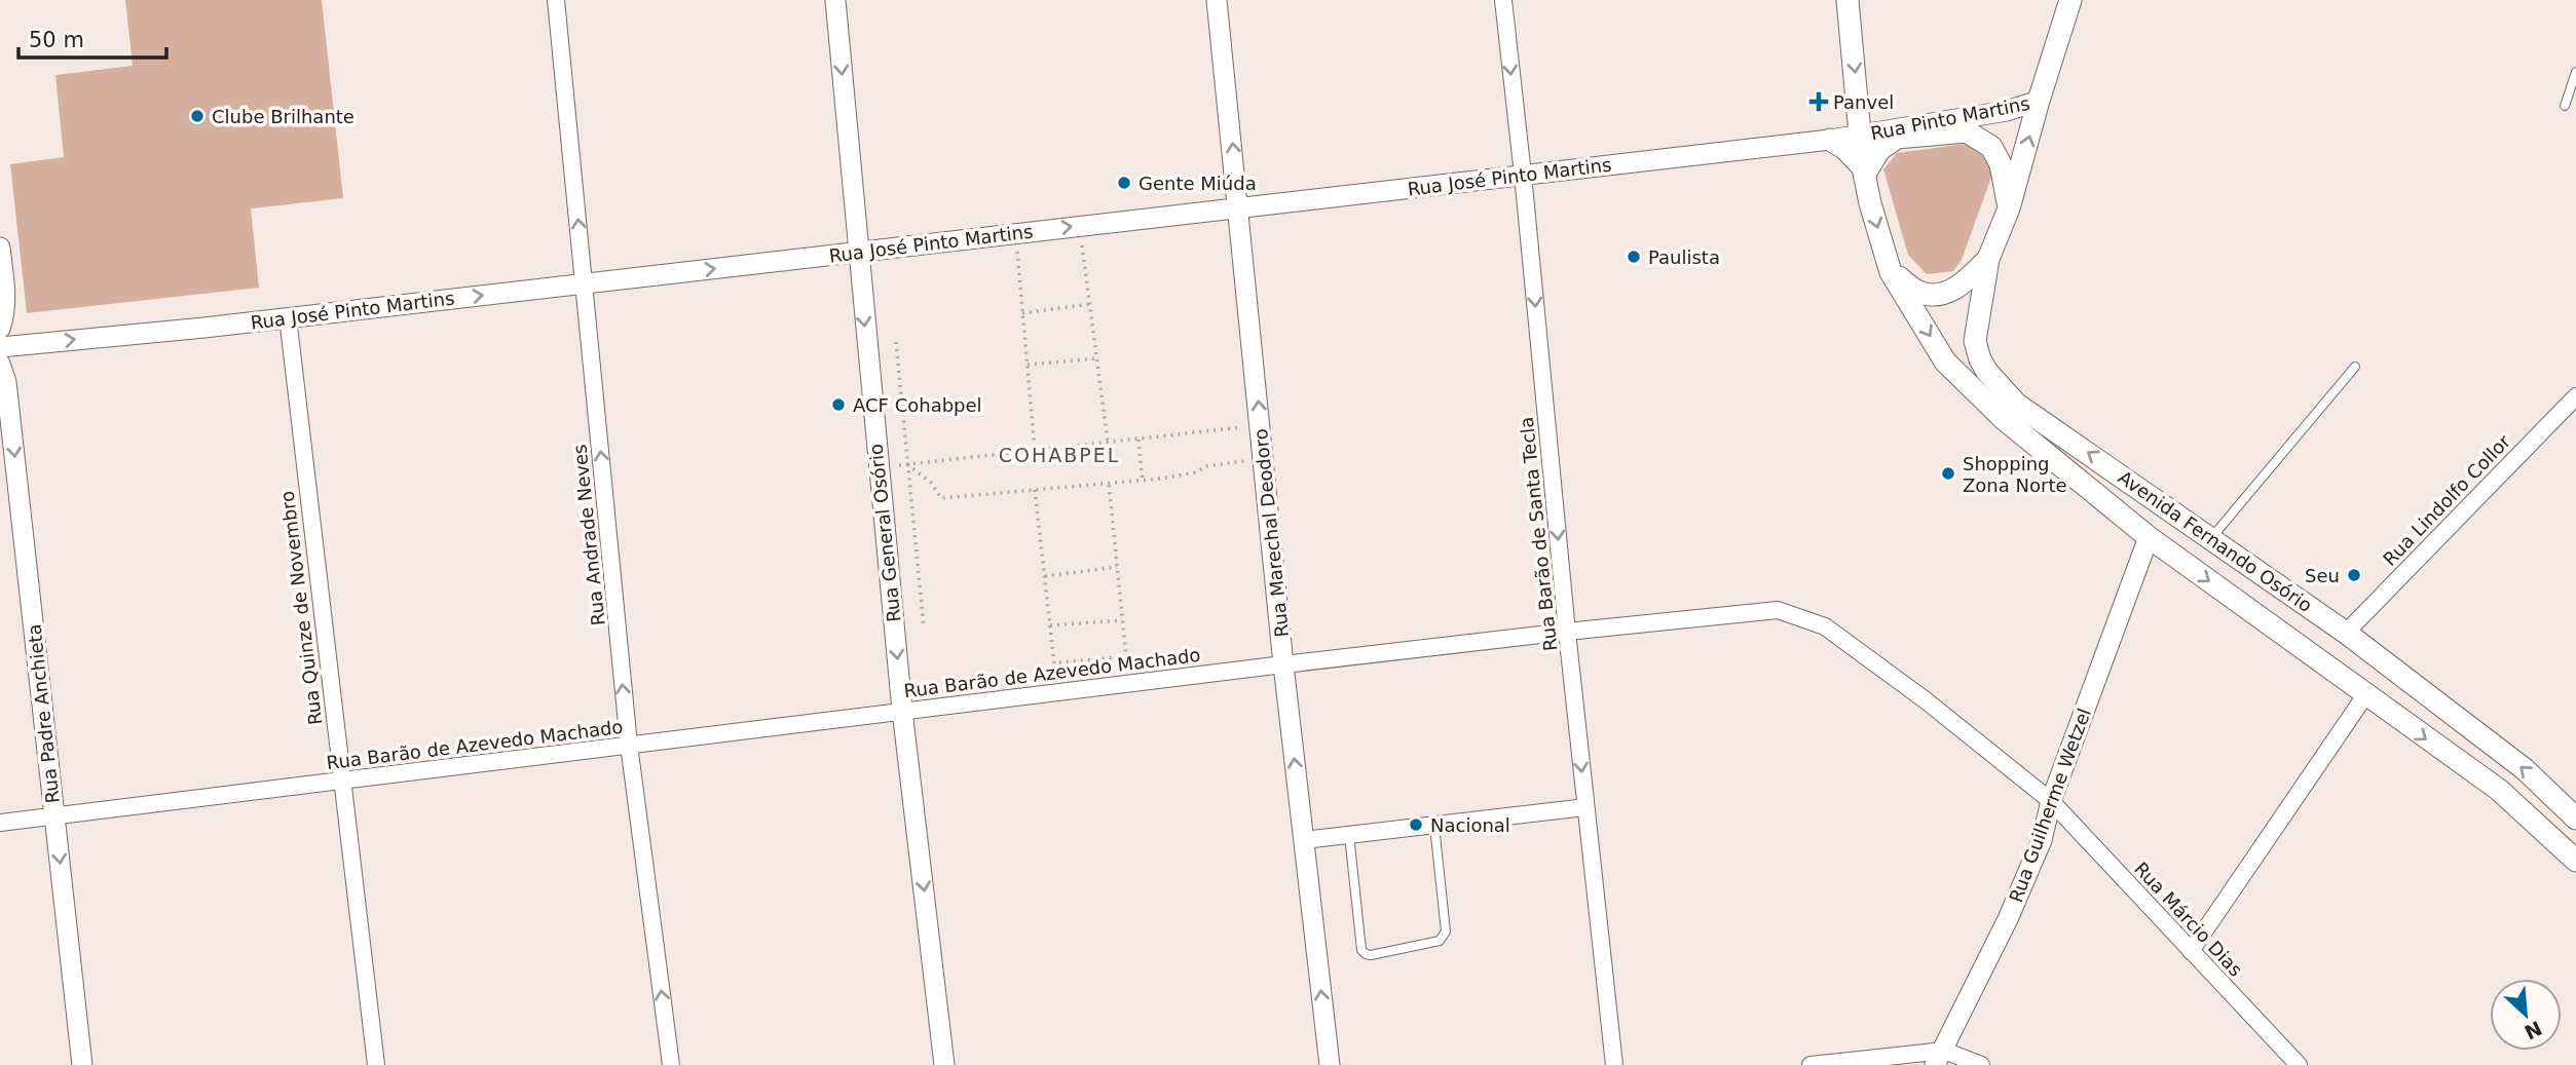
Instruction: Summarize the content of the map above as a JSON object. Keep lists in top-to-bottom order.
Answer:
{
  "streets": {
    "main road": ["Avenida Fernando Osório"],
    "street": [
      "Rua Pinto Martins",
      "Rua José Pinto Martins",
      "Rua Lindolfo Collor",
      "Rua General Osório",
      "Rua Marechal Deodoro",
      "Rua Barão de Santa Tecla",
      "Rua Andrade Neves",
      "Rua Quinze de Novembro",
      "Rua Barão de Azevedo Machado",
      "Rua Padre Anchieta",
      "Rua Guilherme Wetzel",
      "Rua Márcio Dias"
    ]
  },
  "crossings": [
    ["Rua Pinto Martins", "Rua José Pinto Martins"],
    ["Rua Pinto Martins", "Avenida Fernando Osório"],
    ["Rua José Pinto Martins", "Rua General Osório"],
    ["Rua José Pinto Martins", "Rua Marechal Deodoro"],
    ["Rua José Pinto Martins", "Rua Barão de Santa Tecla"],
    ["Rua José Pinto Martins", "Rua Andrade Neves"],
    ["Rua José Pinto Martins", "Rua Quinze de Novembro"],
    ["Rua Lindolfo Collor", "Avenida Fernando Osório"],
    ["Rua General Osório", "Rua Barão de Azevedo Machado"],
    ["Rua Marechal Deodoro", "Rua Barão de Azevedo Machado"],
    ["Rua Barão de Santa Tecla", "Rua Barão de Azevedo Machado"],
    ["Rua Andrade Neves", "Rua Barão de Azevedo Machado"],
    ["Avenida Fernando Osório", "Rua Guilherme Wetzel"],
    ["Rua Quinze de Novembro", "Rua Barão de Azevedo Machado"],
    ["Rua Barão de Azevedo Machado", "Rua Padre Anchieta"],
    ["Rua Barão de Azevedo Machado", "Rua Guilherme Wetzel"],
    ["Rua Barão de Azevedo Machado", "Rua Márcio Dias"],
    ["Rua Guilherme Wetzel", "Rua Márcio Dias"]
  ],
  "one_way": [
    "Rua José Pinto Martins",
    "Rua General Osório",
    "Rua Marechal Deodoro",
    "Rua Barão de Santa Tecla",
    "Rua Andrade Neves",
    "Rua Padre Anchieta"
  ],
  "districts": ["COHABPEL"],
  "places": {
    "health": ["Panvel"],
    "other": [
      "Clube Brilhante",
      "Gente Miúda",
      "Paulista",
      "ACF Cohabpel",
      "Shopping Zona Norte",
      "Seu",
      "Nacional"
    ]
  },
  "scale_bar": "50 m",
  "north": "bottom right"
}
